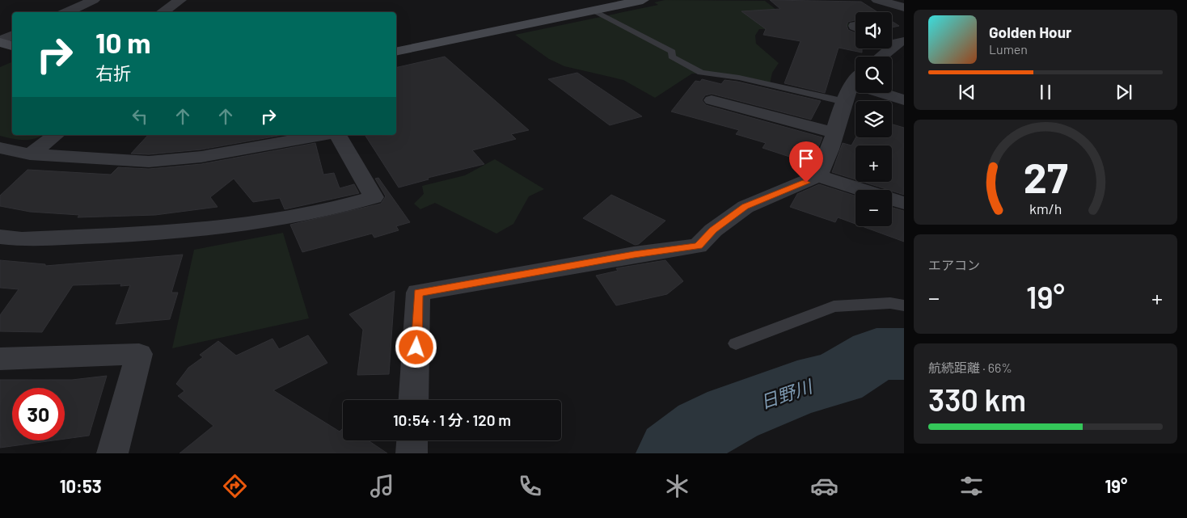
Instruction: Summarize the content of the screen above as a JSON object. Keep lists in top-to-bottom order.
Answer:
{
  "water": ["日野川"],
  "page": {
    "map_buttons": ["+", "−"],
    "turn": ["10 m", "右折"],
    "song": ["Golden Hour", "Lumen"],
    "tile": [
      "エアコン",
      ["航続距離 · 66%", "330 km"]
    ],
    "heat": ["−", "19°", "+"],
    "limit": "30",
    "trip": "10:54 · 1 分 · 120 m",
    "tabs": ["10:53", "19°"],
    "gauge": ["27", "km/h"]
  }
}
